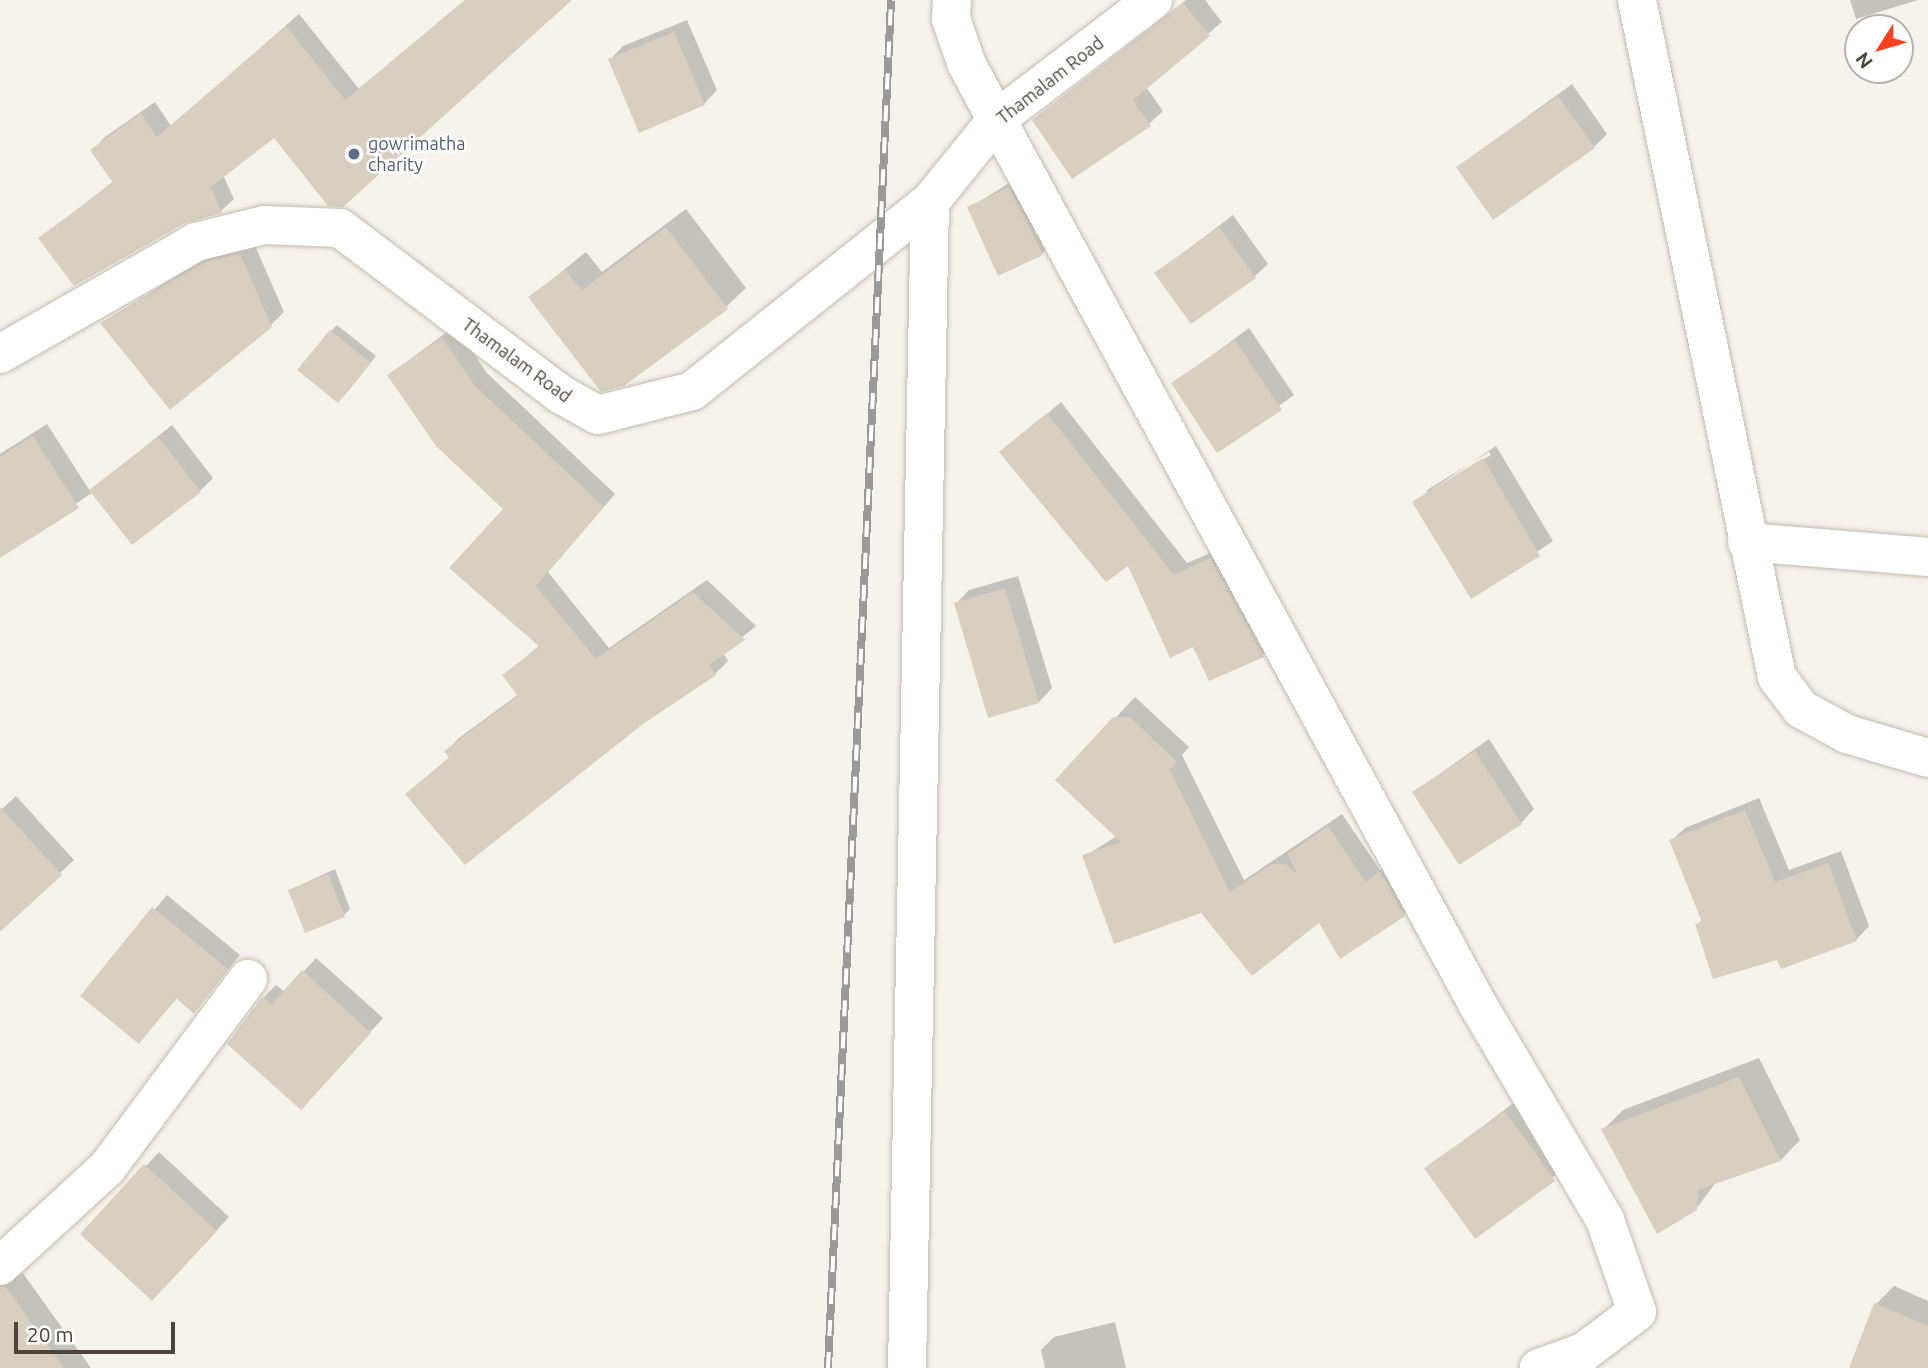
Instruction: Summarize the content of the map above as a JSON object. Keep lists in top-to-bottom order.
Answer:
{
  "streets": {
    "street": ["Thamalam Road"]
  },
  "places": ["gowrimatha charity"],
  "scale_bar": "20 m",
  "north": "bottom left"
}
